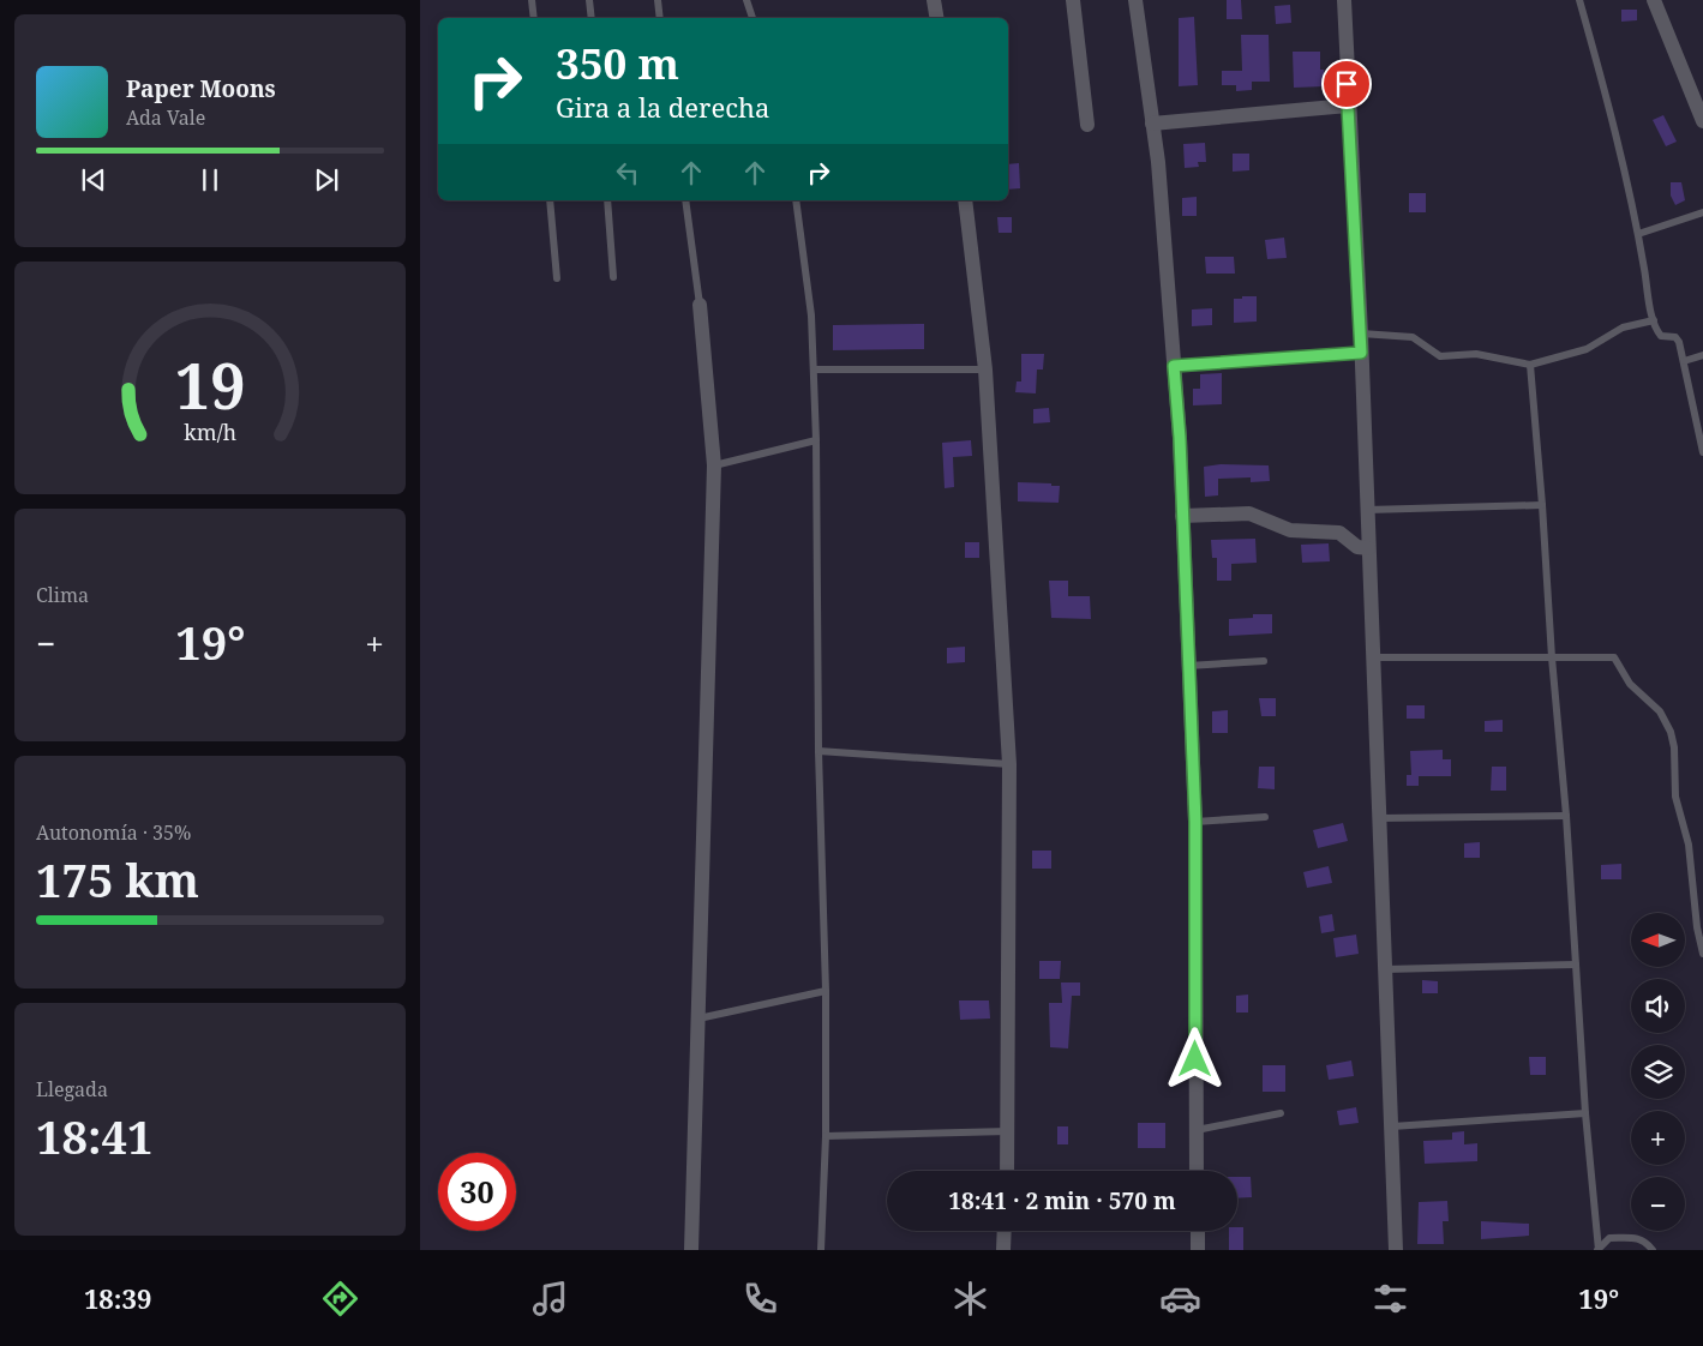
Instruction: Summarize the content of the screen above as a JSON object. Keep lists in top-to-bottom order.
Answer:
{
  "north": "left",
  "page": {
    "turn": ["350 m", "Gira a la derecha"],
    "song": ["Paper Moons", "Ada Vale"],
    "tile": [
      "Clima",
      ["Autonomía · 35%", "175 km"],
      ["Llegada", "18:41"]
    ],
    "heat": ["−", "19°", "+"],
    "map_buttons": ["+", "−"],
    "limit": "30",
    "trip": "18:41 · 2 min · 570 m",
    "tabs": ["18:39", "19°"],
    "gauge": ["19", "km/h"]
  }
}
